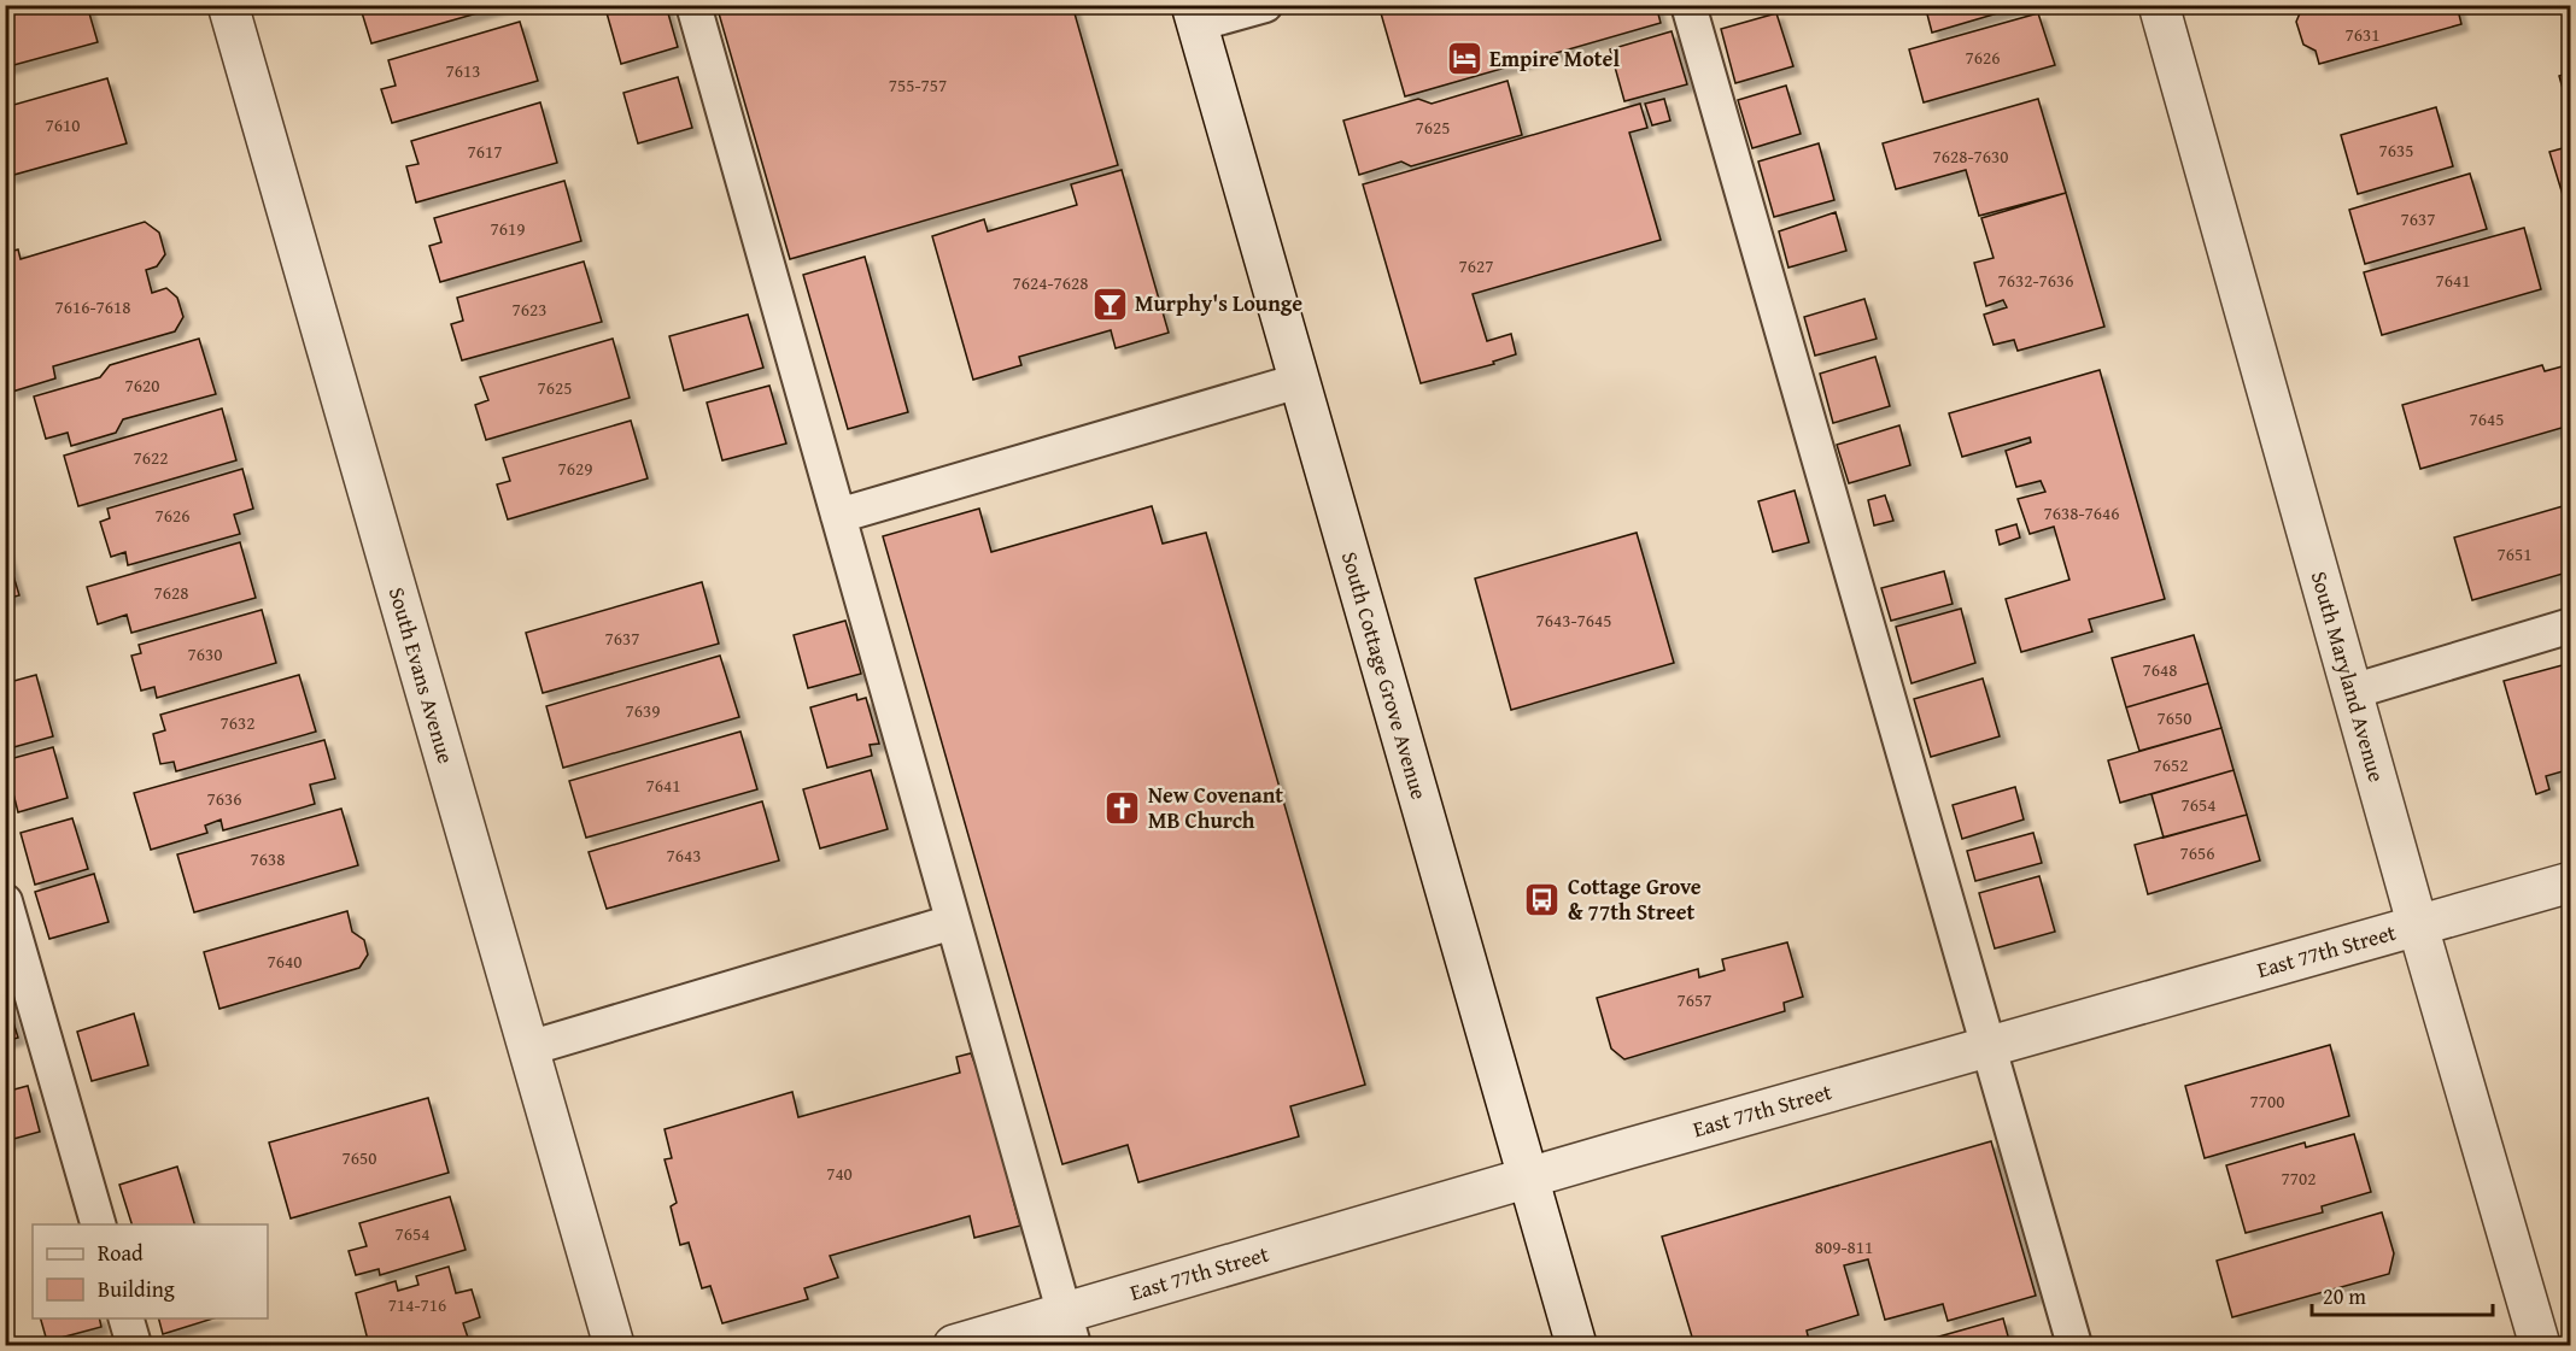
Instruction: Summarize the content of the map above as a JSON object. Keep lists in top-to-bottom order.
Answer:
{
  "streets": {
    "street": [
      "South Evans Avenue",
      "South Cottage Grove Avenue",
      "South Maryland Avenue",
      "East 77th Street"
    ]
  },
  "crossings": [
    ["South Cottage Grove Avenue", "East 77th Street"],
    ["South Maryland Avenue", "East 77th Street"]
  ],
  "places": {
    "hotel": ["Empire Motel"],
    "bar": ["Murphy's Lounge"],
    "church": ["New Covenant MB Church"],
    "bus stop": ["Cottage Grove & 77th Street"]
  },
  "house_numbers": [
    "7631",
    "7626",
    "7613",
    "755-757",
    "7610",
    "7625",
    "7635",
    "7617",
    "7628-7630",
    "7637",
    "7619",
    "7627",
    "7632-7636",
    "7641",
    "7624-7628",
    "7616-7618",
    "7623",
    "7620",
    "7625",
    "7645",
    "7622",
    "7629",
    "7638-7646",
    "7626",
    "7651",
    "7628",
    "7643-7645",
    "7637",
    "7630",
    "7648",
    "7639",
    "7650",
    "7632",
    "7652",
    "7641",
    "7636",
    "7654",
    "7656",
    "7643",
    "7638",
    "7640",
    "7657",
    "7700",
    "7650",
    "740",
    "7702",
    "7654",
    "809-811",
    "714-716"
  ],
  "legend": ["Road", "Building"],
  "scale_bar": "20 m"
}
